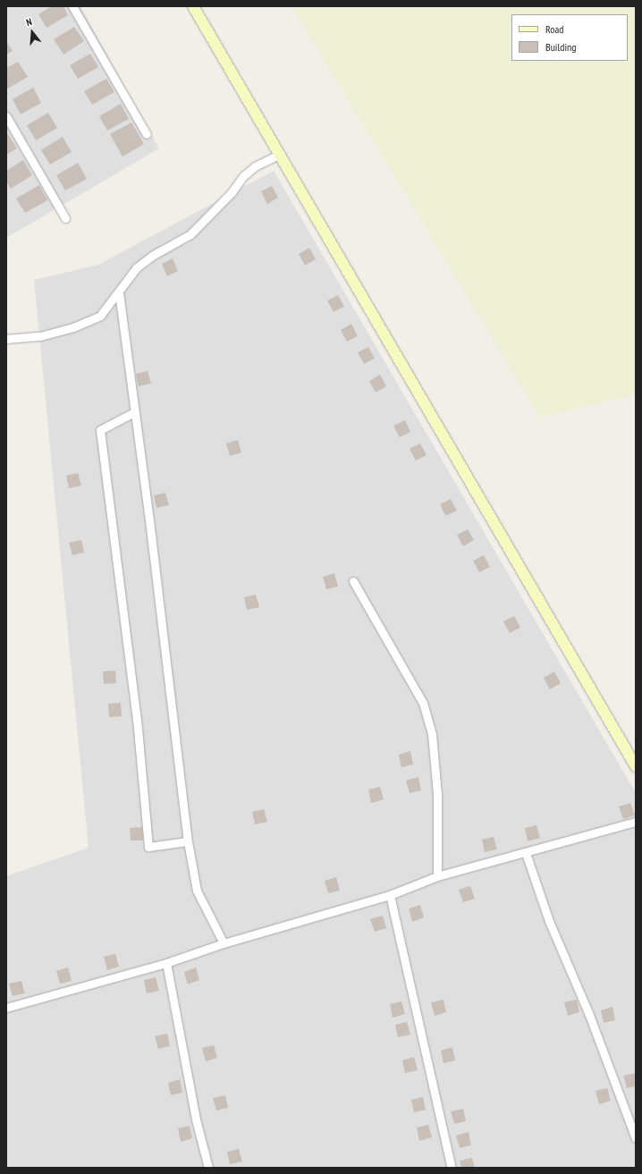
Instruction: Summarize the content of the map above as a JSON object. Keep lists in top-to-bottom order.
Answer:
{
  "legend": ["Road", "Building"],
  "north": "top"
}
